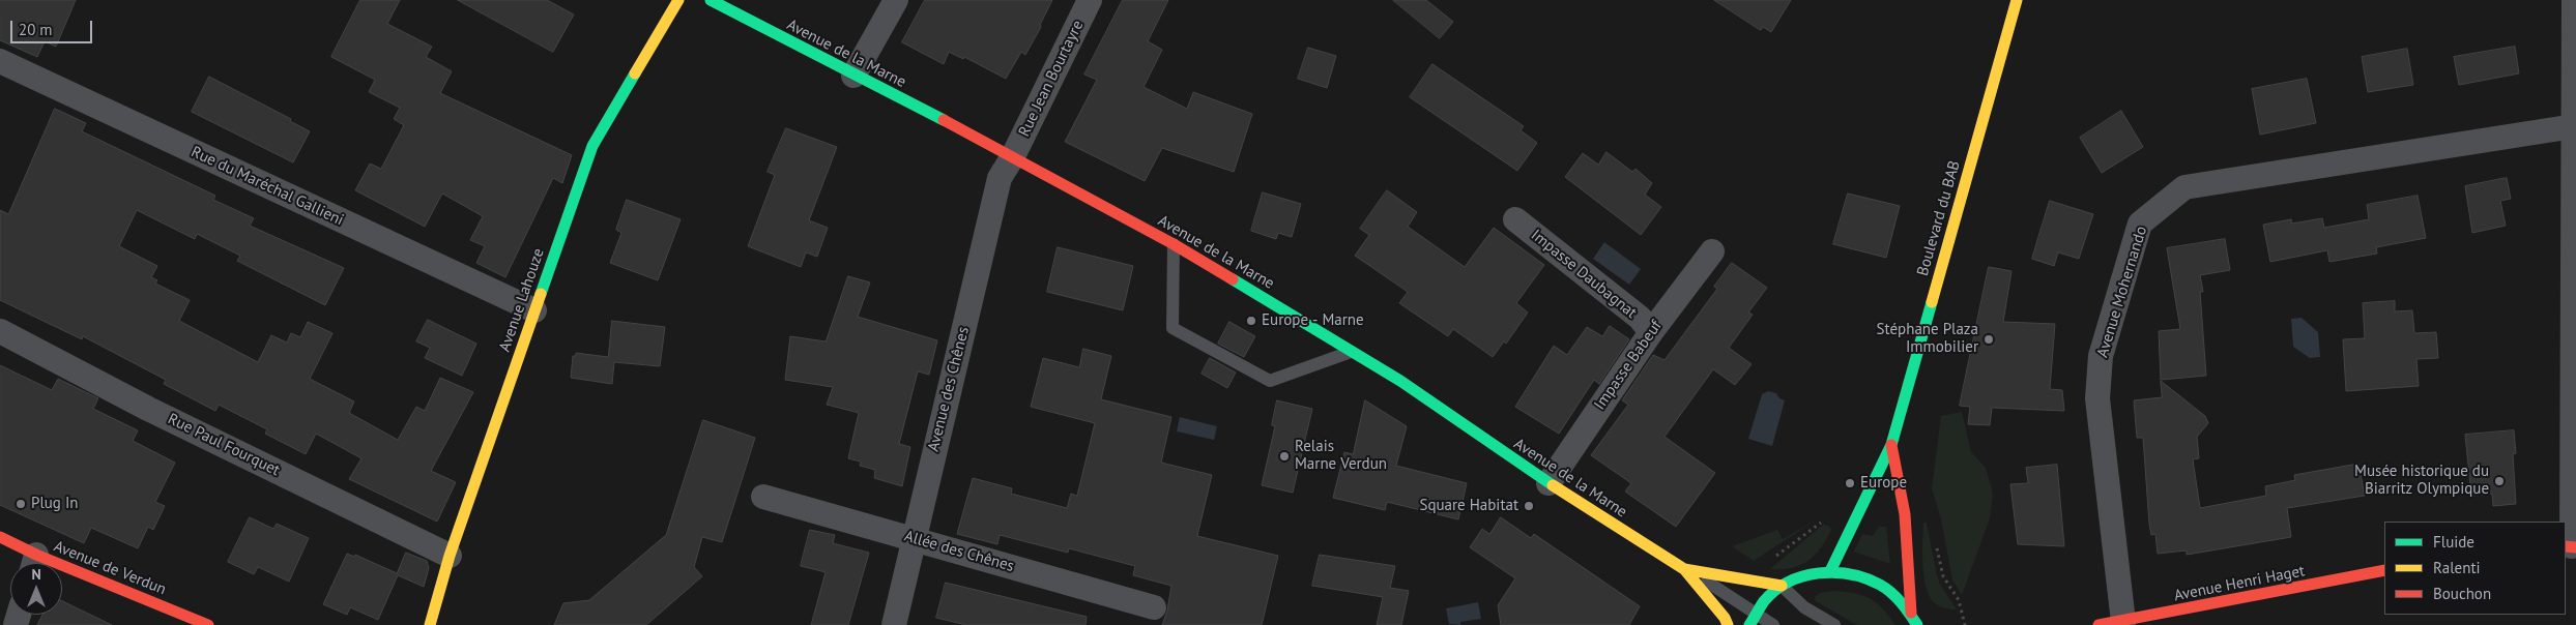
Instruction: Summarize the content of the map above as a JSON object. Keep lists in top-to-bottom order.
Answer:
{
  "streets": {
    "main road": [
      "Avenue de la Marne",
      "Boulevard du BAB",
      "Avenue Lahouze",
      "Avenue de Verdun",
      "Avenue Henri Haget"
    ],
    "street": [
      "Rue Jean Bourtayre",
      "Rue du Maréchal Gallieni",
      "Impasse Daubagnat",
      "Avenue Mohernando",
      "Impasse Babeuf",
      "Avenue des Chênes",
      "Rue Paul Fourquet",
      "Allée des Chênes"
    ]
  },
  "crossings": [
    ["Avenue de la Marne", "Rue Jean Bourtayre"],
    ["Avenue de la Marne", "Impasse Babeuf"],
    ["Avenue de la Marne", "Avenue des Chênes"],
    ["Rue Jean Bourtayre", "Avenue des Chênes"],
    ["Rue du Maréchal Gallieni", "Avenue Lahouze"],
    ["Impasse Daubagnat", "Impasse Babeuf"],
    ["Avenue Mohernando", "Avenue Henri Haget"],
    ["Avenue Lahouze", "Rue Paul Fourquet"],
    ["Avenue des Chênes", "Allée des Chênes"]
  ],
  "places": [
    "Europe - Marne",
    "Stéphane Plaza Immobilier",
    "Relais Marne Verdun",
    "Musée historique du Biarritz Olympique",
    "Europe",
    "Plug In",
    "Square Habitat"
  ],
  "legend": ["Fluide", "Ralenti", "Bouchon"],
  "scale_bar": "20 m",
  "north": "top"
}
